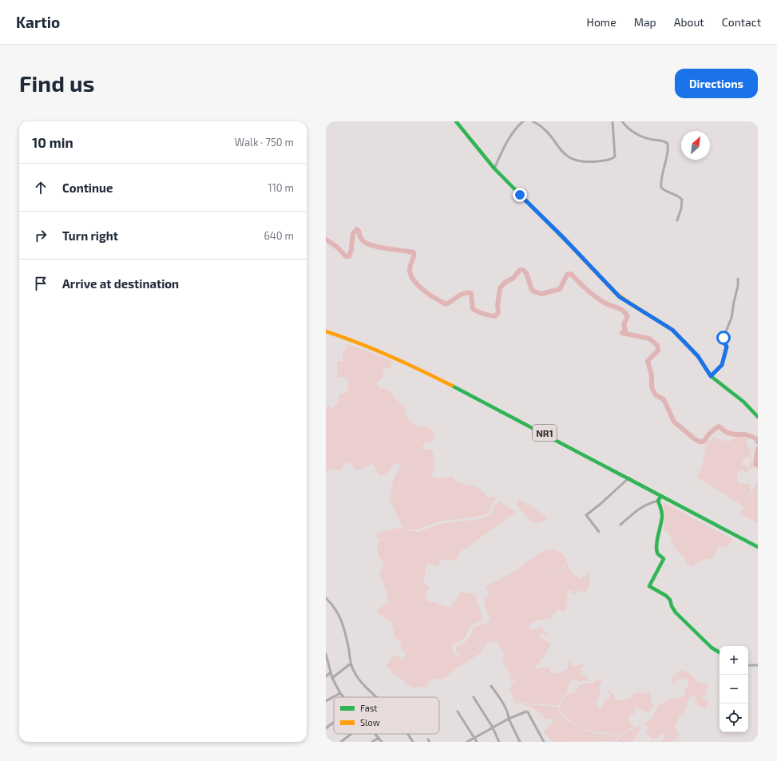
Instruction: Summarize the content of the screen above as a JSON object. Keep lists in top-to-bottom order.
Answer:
{
  "streets": {
    "main road": ["NR1"]
  },
  "legend": ["Fast", "Slow"],
  "north": "top right",
  "page": {
    "header": "Kartio",
    "nav": [
      "Home",
      "Map",
      "About",
      "Contact"
    ],
    "buttons": "Directions",
    "title": "Find us",
    "heading": ["10 min", "Walk · 750 m"],
    "list": [
      ["Continue", "110 m"],
      ["Turn right", "640 m"],
      "Arrive at destination"
    ],
    "map_buttons": ["+", "−"]
  }
}
